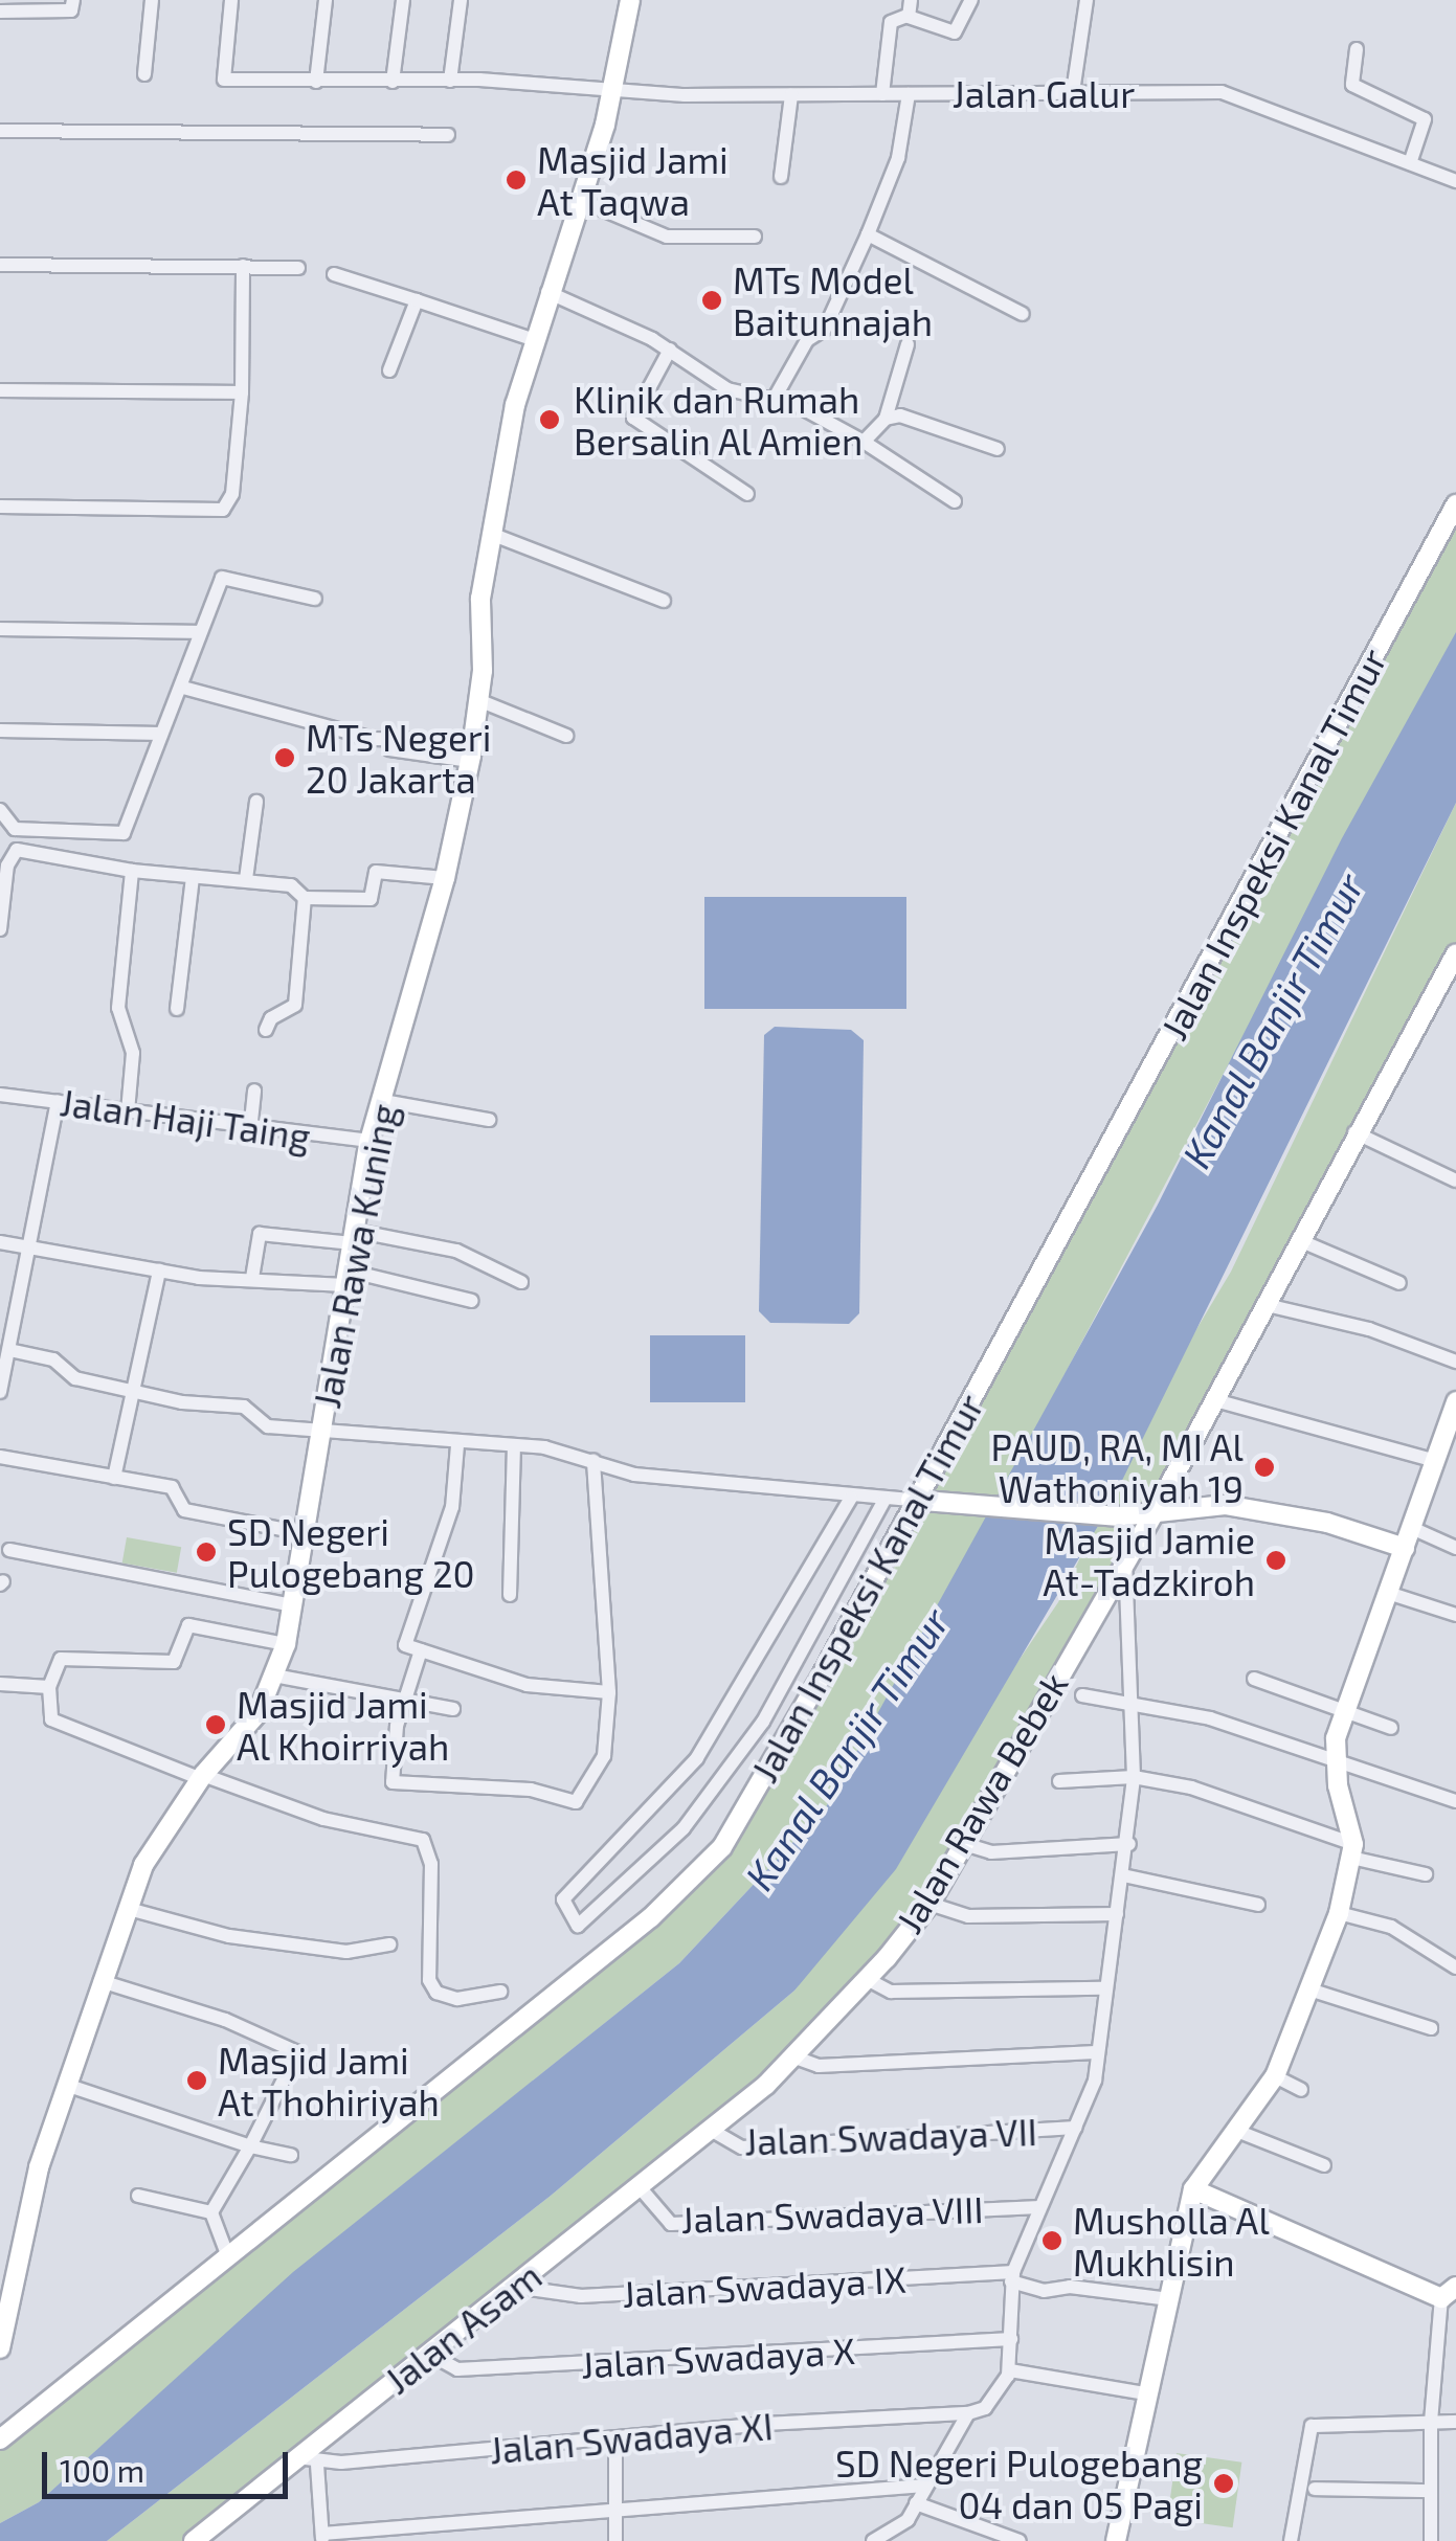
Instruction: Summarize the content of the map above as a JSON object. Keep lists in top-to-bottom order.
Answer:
{
  "streets": {
    "street": [
      "Jalan Galur",
      "Jalan Inspeksi Kanal Timur",
      "Jalan Haji Taing",
      "Jalan Rawa Kuning",
      "Jalan Rawa Bebek",
      "Jalan Swadaya VII",
      "Jalan Swadaya VIII",
      "Jalan Swadaya IX",
      "Jalan Asam",
      "Jalan Swadaya X",
      "Jalan Swadaya XI"
    ]
  },
  "crossings": [
    ["Jalan Galur", "Jalan Rawa Kuning"],
    ["Jalan Haji Taing", "Jalan Rawa Kuning"],
    ["Jalan Rawa Bebek", "Jalan Swadaya VII"],
    ["Jalan Rawa Bebek", "Jalan Swadaya VIII"],
    ["Jalan Rawa Bebek", "Jalan Asam"],
    ["Jalan Swadaya VIII", "Jalan Asam"],
    ["Jalan Swadaya IX", "Jalan Asam"],
    ["Jalan Asam", "Jalan Swadaya X"],
    ["Jalan Asam", "Jalan Swadaya XI"]
  ],
  "water": ["Kanal Banjir Timur"],
  "places": [
    "Masjid Jami At Taqwa",
    "MTs Model Baitunnajah",
    "Klinik dan Rumah Bersalin Al Amien",
    "MTs Negeri 20 Jakarta",
    "PAUD, RA, MI Al Wathoniyah 19",
    "SD Negeri Pulogebang 20",
    "Masjid Jamie At-Tadzkiroh",
    "Masjid Jami Al Khoirriyah",
    "Masjid Jami At Thohiriyah",
    "Musholla Al Mukhlisin",
    "SD Negeri Pulogebang 04 dan 05 Pagi"
  ],
  "scale_bar": "100 m"
}
